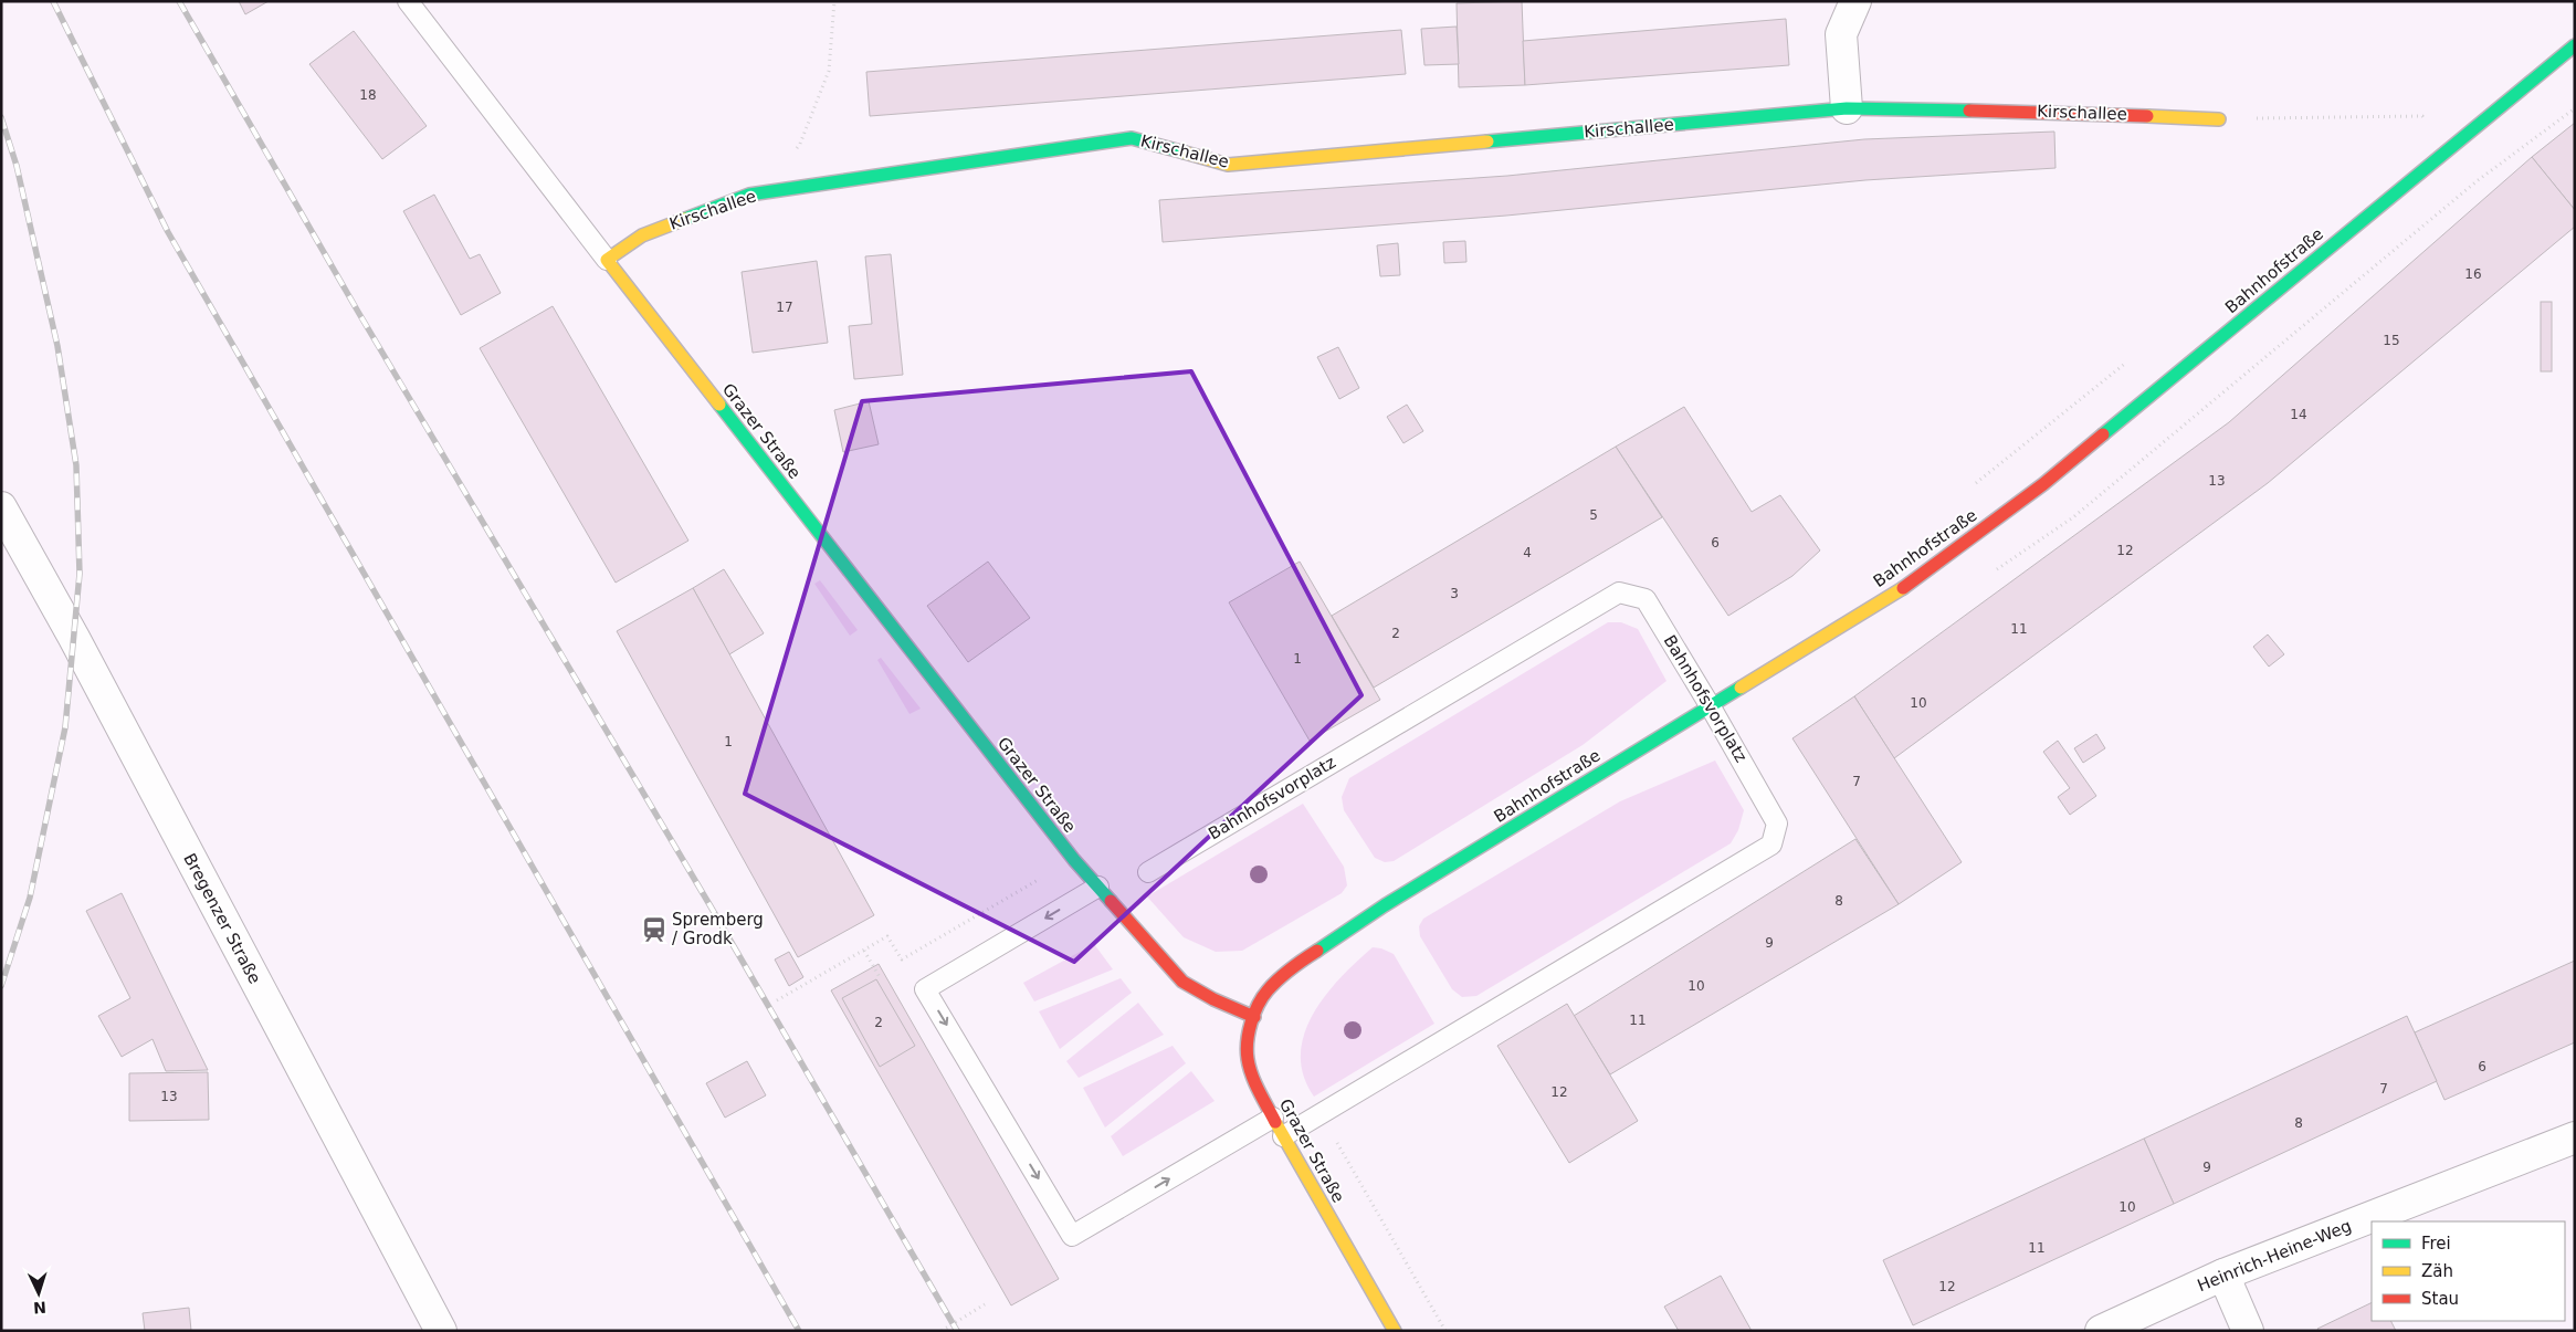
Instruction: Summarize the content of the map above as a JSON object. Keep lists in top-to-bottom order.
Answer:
{
  "streets": {
    "street": [
      "Kirschallee",
      "Bahnhofstraße",
      "Grazer Straße",
      "Bregenzer Straße",
      "Heinrich-Heine-Weg"
    ],
    "lane": ["Bahnhofsvorplatz"]
  },
  "crossings": [
    ["Kirschallee", "Grazer Straße"],
    ["Bahnhofstraße", "Grazer Straße"],
    ["Bahnhofstraße", "Bahnhofsvorplatz"],
    ["Grazer Straße", "Bahnhofsvorplatz"]
  ],
  "places": {
    "station": ["Spremberg / Grodk"]
  },
  "house_numbers": [
    "18",
    "16",
    "17",
    "15",
    "14",
    "13",
    "5",
    "6",
    "12",
    "4",
    "3",
    "11",
    "2",
    "1",
    "10",
    "1",
    "7",
    "8",
    "9",
    "10",
    "11",
    "2",
    "6",
    "7",
    "12",
    "13",
    "8",
    "9",
    "10",
    "11",
    "12"
  ],
  "legend": ["Frei", "Zäh", "Stau"],
  "north": "bottom"
}
